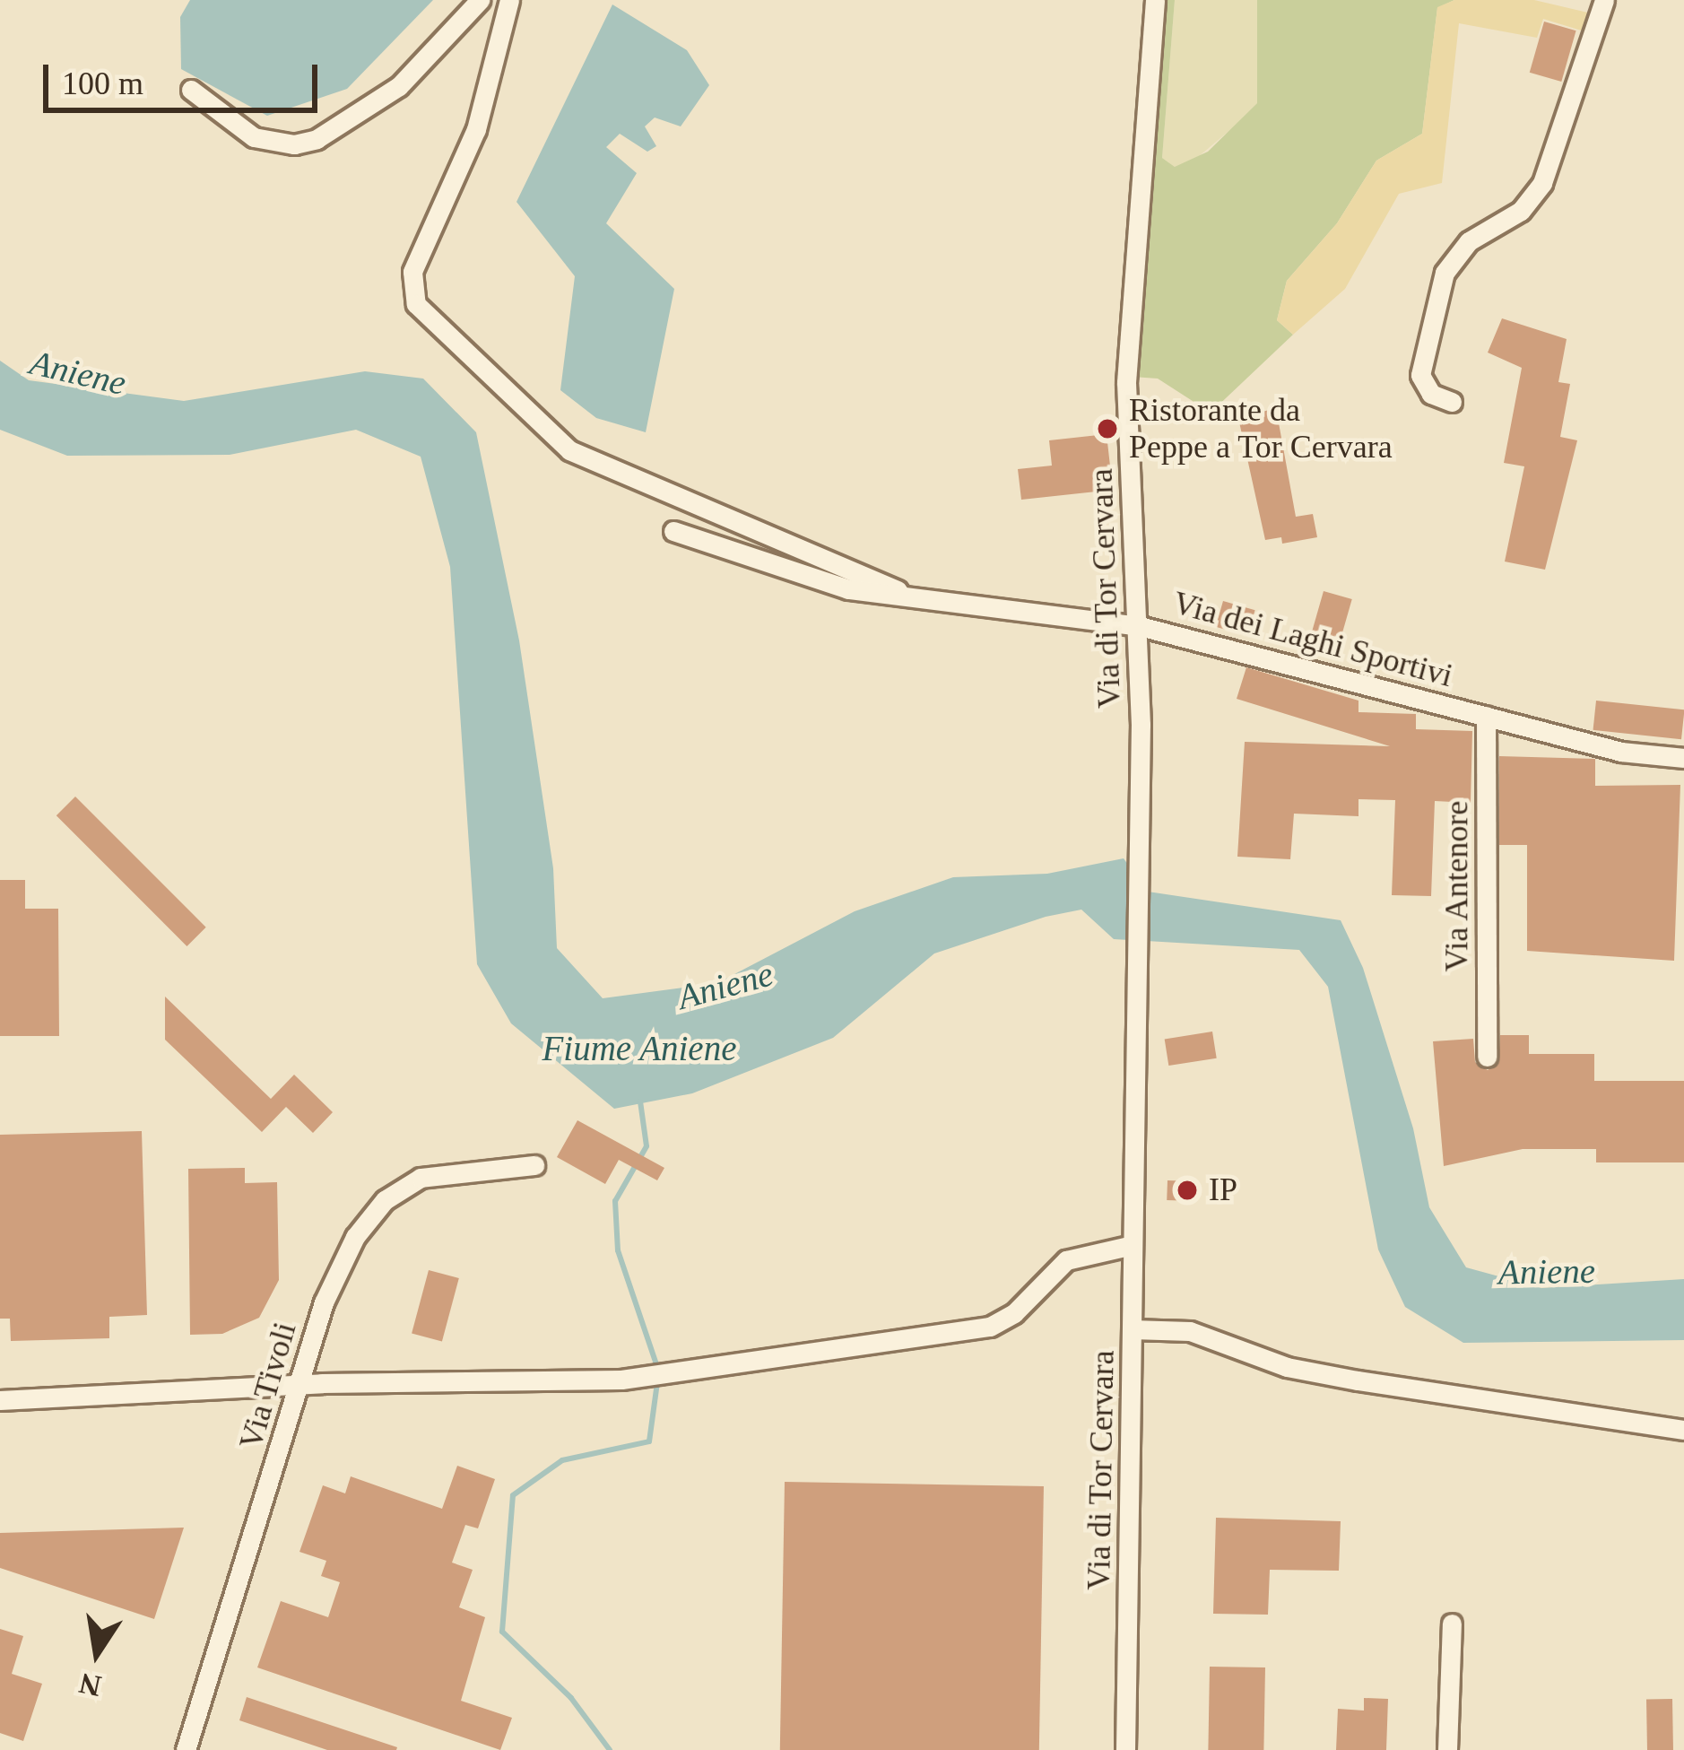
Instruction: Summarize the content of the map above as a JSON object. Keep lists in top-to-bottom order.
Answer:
{
  "streets": {
    "street": [
      "Via di Tor Cervara",
      "Via dei Laghi Sportivi",
      "Via Antenore",
      "Via Tivoli"
    ]
  },
  "crossings": [
    ["Via di Tor Cervara", "Via dei Laghi Sportivi"],
    ["Via dei Laghi Sportivi", "Via Antenore"]
  ],
  "water": ["Aniene", "Fiume Aniene"],
  "places": ["Ristorante da Peppe a Tor Cervara", "IP"],
  "scale_bar": "100 m",
  "north": "bottom"
}
